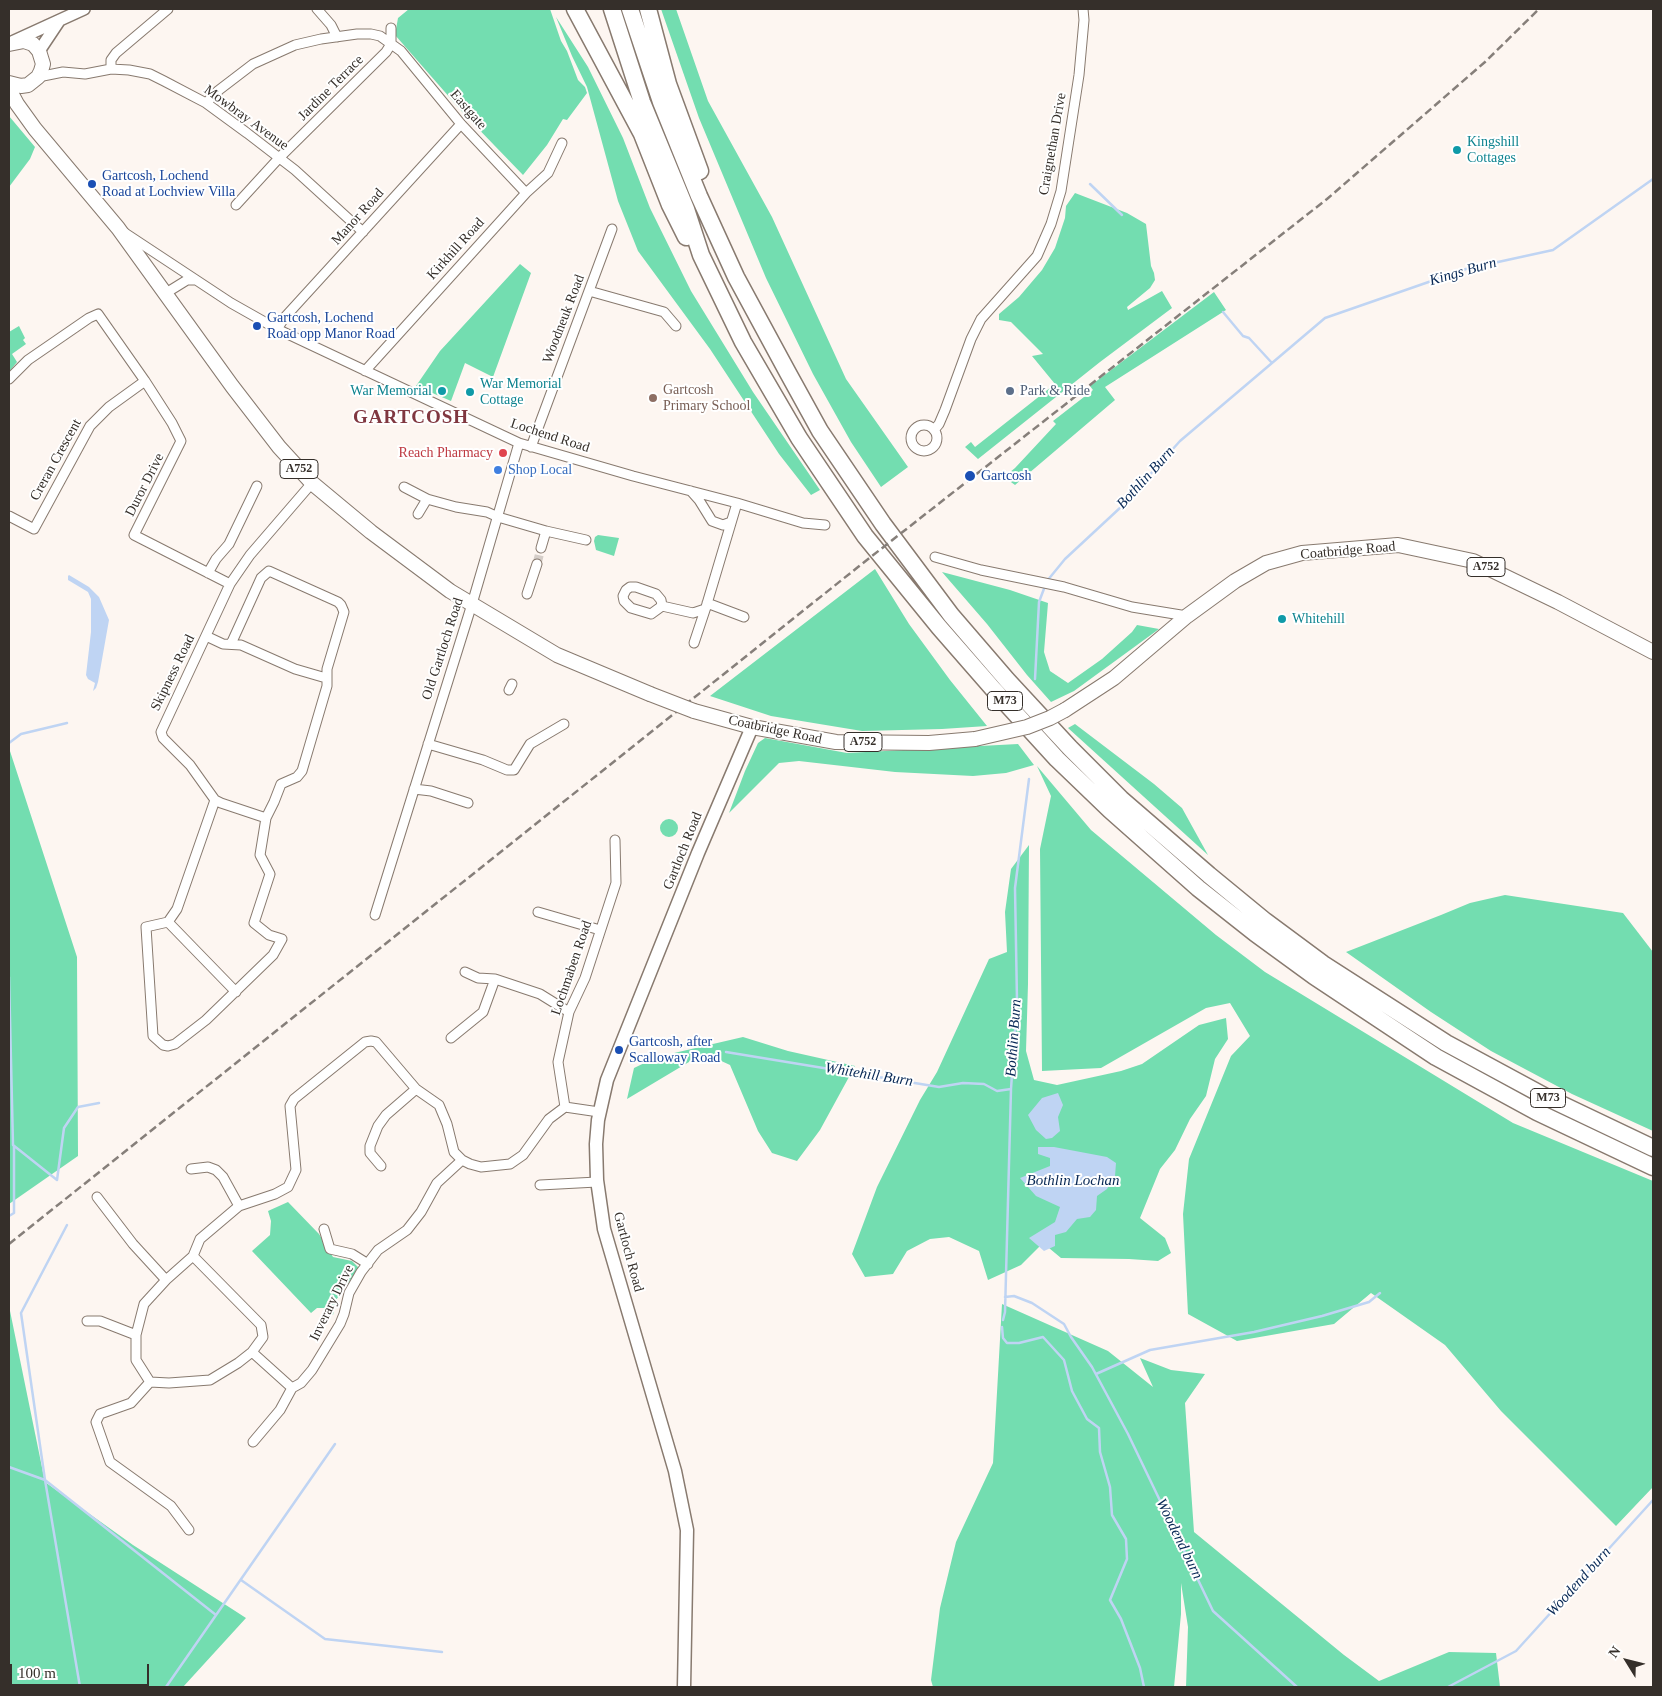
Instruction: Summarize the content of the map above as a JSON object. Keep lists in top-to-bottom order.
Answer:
{
  "streets": {
    "highway": ["M73"],
    "main road": ["A752", "Coatbridge Road", "Gartloch Road"],
    "street": [
      "Jardine Terrace",
      "Eastgate",
      "Mowbray Avenue",
      "Craignethan Drive",
      "Manor Road",
      "Kirkhill Road",
      "Woodneuk Road",
      "Lochend Road",
      "Creran Crescent",
      "Duror Drive",
      "Old Gartloch Road",
      "Skipness Road",
      "Lochmaben Road",
      "Inverary Drive"
    ]
  },
  "crossings": [
    ["Jardine Terrace", "Eastgate"],
    ["Jardine Terrace", "Mowbray Avenue"],
    ["Eastgate", "Mowbray Avenue"],
    ["Eastgate", "Manor Road"],
    ["Eastgate", "Kirkhill Road"],
    ["Mowbray Avenue", "Manor Road"],
    ["Manor Road", "Lochend Road"],
    ["Kirkhill Road", "Lochend Road"],
    ["Woodneuk Road", "Lochend Road"],
    ["Lochend Road", "A752"],
    ["Lochend Road", "Old Gartloch Road"],
    ["Creran Crescent", "Duror Drive"],
    ["A752", "Coatbridge Road"],
    ["A752", "Old Gartloch Road"],
    ["Coatbridge Road", "Old Gartloch Road"],
    ["Coatbridge Road", "Gartloch Road"]
  ],
  "districts": ["GARTCOSH"],
  "water": [
    "Kings Burn",
    "Bothlin Burn",
    "Whitehill Burn",
    "Bothlin Lochan",
    "Woodend burn"
  ],
  "places": [
    "Kingshill Cottages",
    "Gartcosh, Lochend Road at Lochview Villa",
    "Gartcosh, Lochend Road opp Manor Road",
    "War Memorial",
    "Park & Ride",
    "War Memorial Cottage",
    "Gartcosh Primary School",
    "Reach Pharmacy",
    "Shop Local",
    "Gartcosh",
    "Whitehill",
    "Gartcosh, after Scalloway Road"
  ],
  "scale_bar": "100 m",
  "north": "top left"
}
